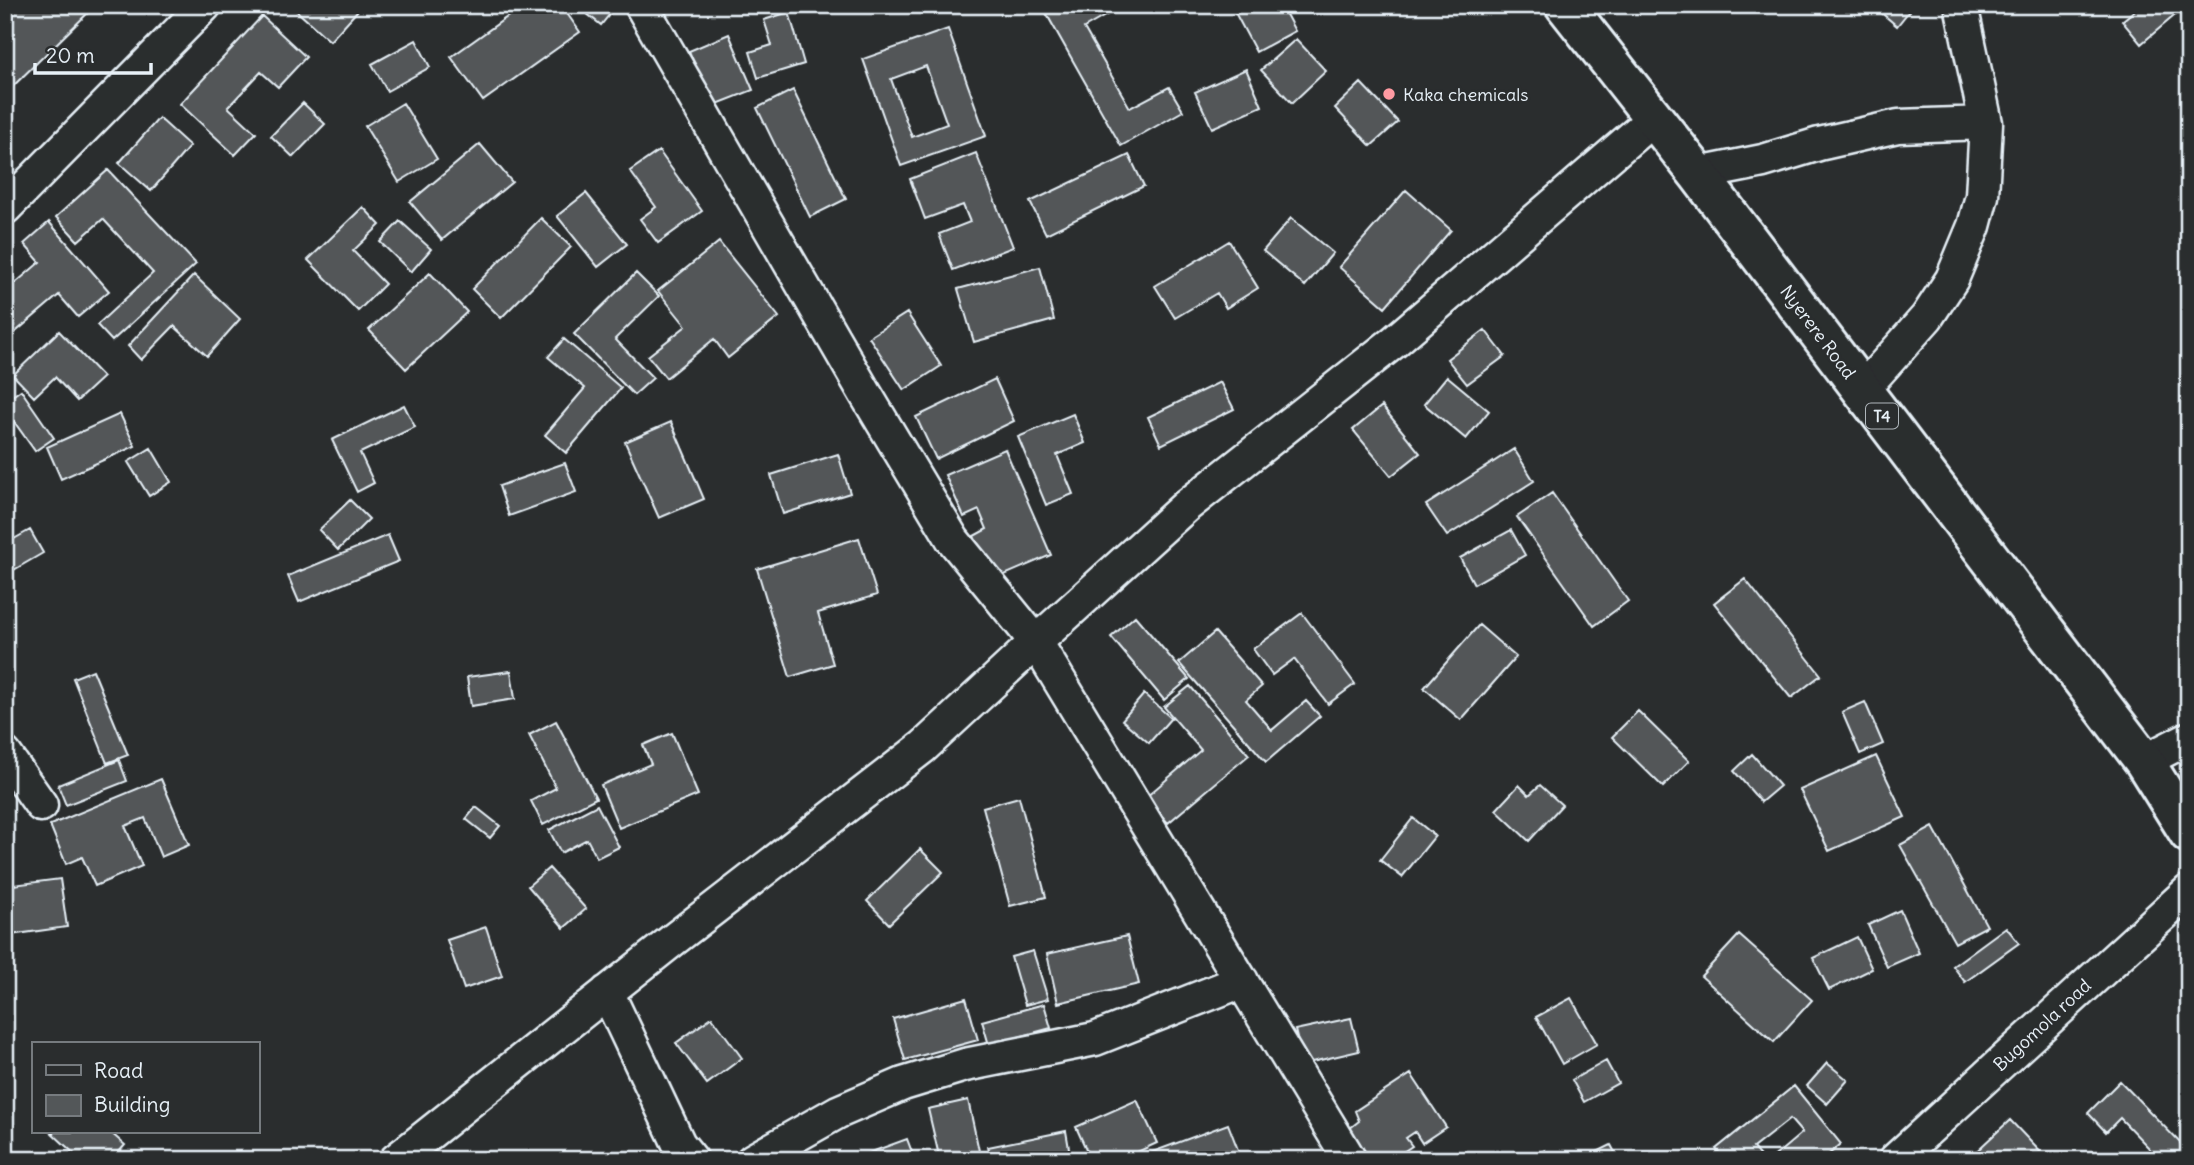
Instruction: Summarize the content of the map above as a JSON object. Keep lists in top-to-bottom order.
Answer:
{
  "streets": {
    "highway": ["Nyerere Road", "T4"],
    "street": ["Bugomola road"]
  },
  "places": ["Kaka chemicals"],
  "legend": ["Road", "Building"],
  "scale_bar": "20 m"
}
